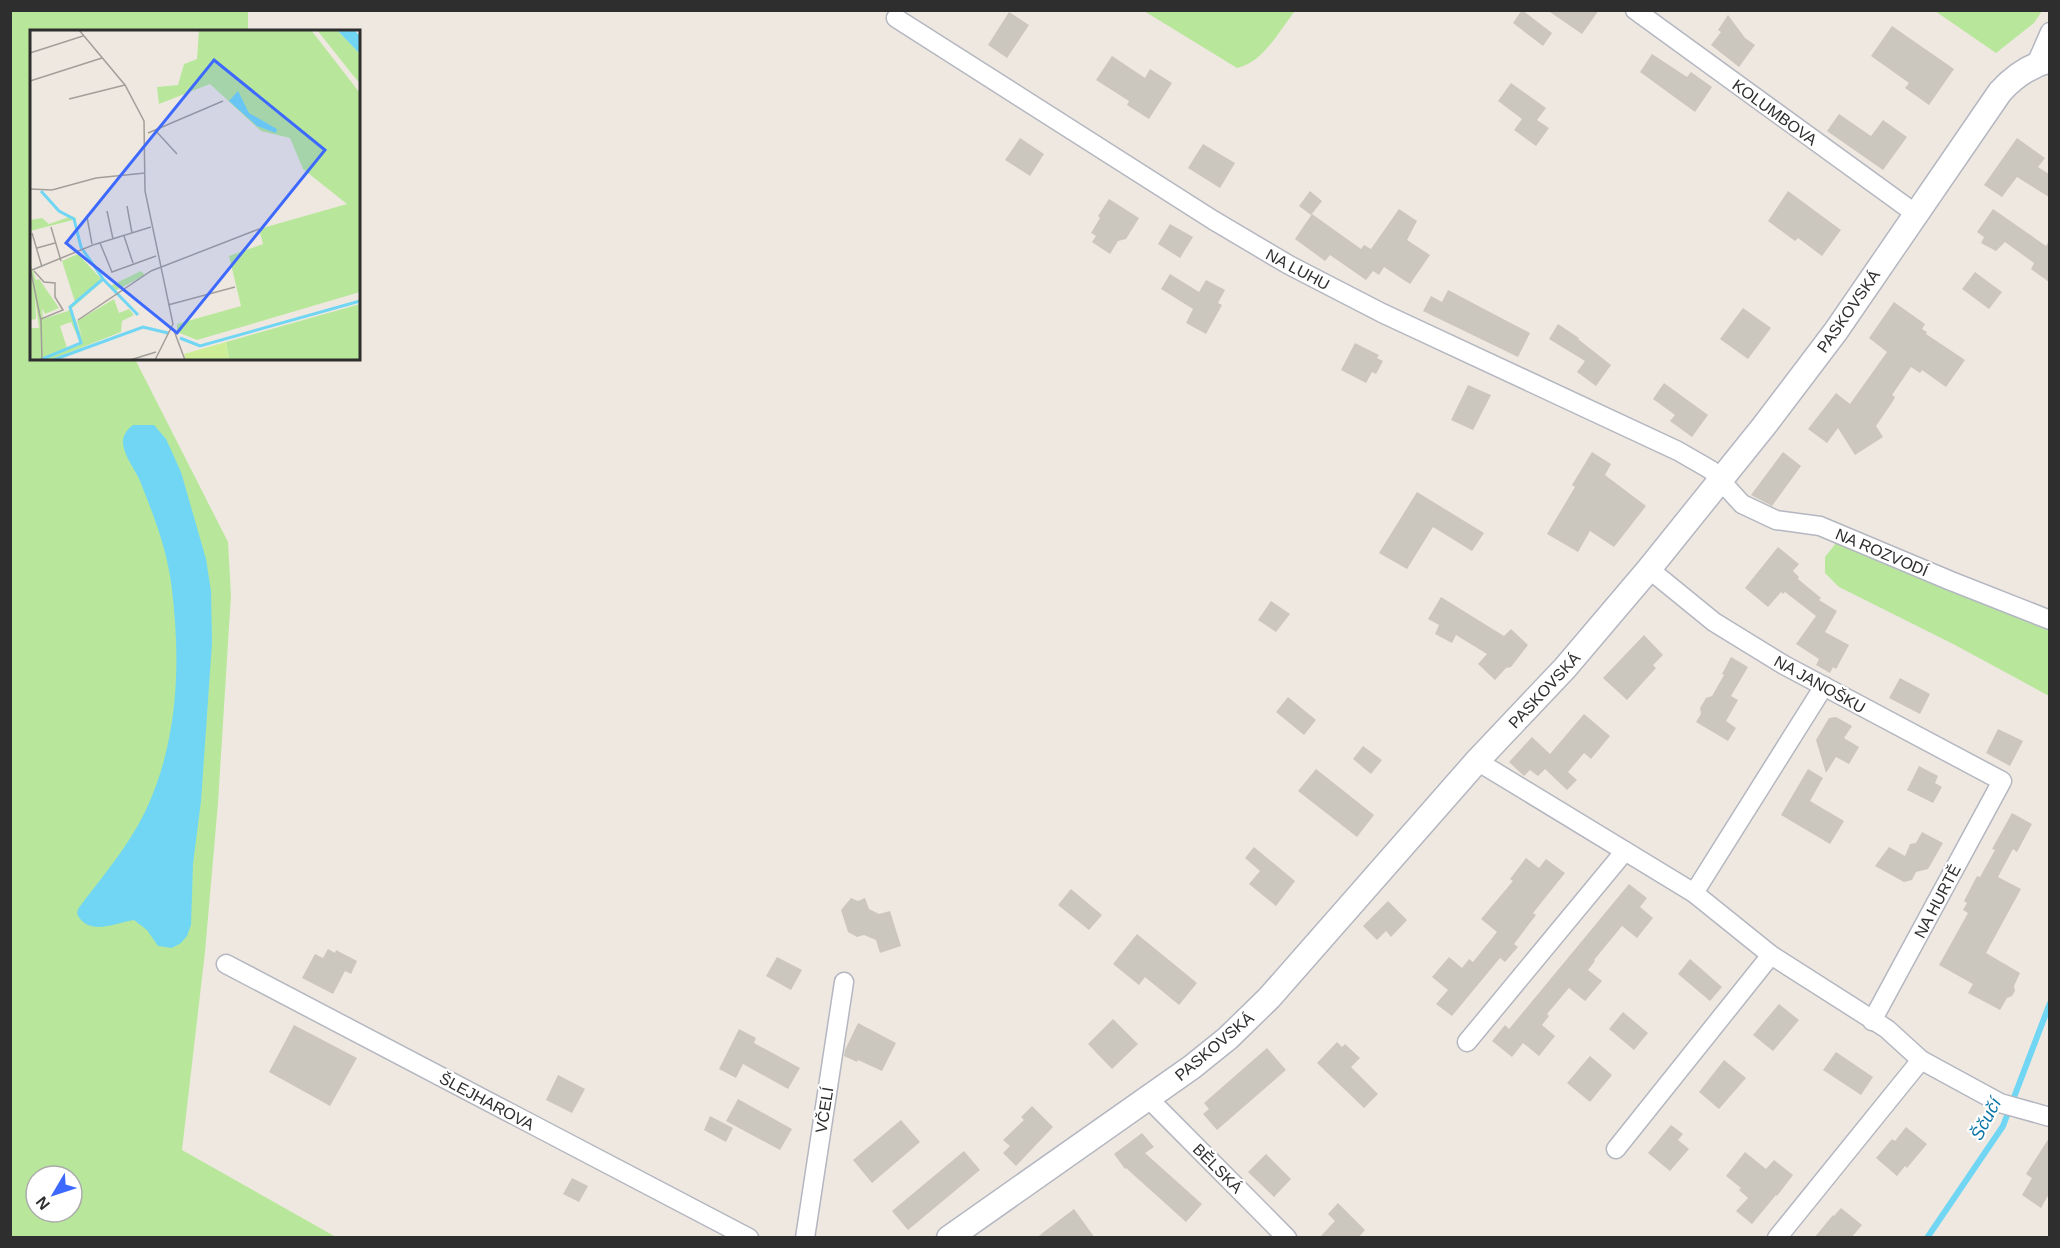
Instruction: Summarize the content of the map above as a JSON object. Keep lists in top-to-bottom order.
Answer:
{
  "streets": {
    "street": [
      "KOLUMBOVA",
      "NA LUHU",
      "PASKOVSKÁ",
      "NA ROZVODÍ",
      "NA JANOŠKU",
      "NA HURTĚ",
      "ŠLEJHAROVA",
      "VČELÍ",
      "BĚLSKÁ"
    ]
  },
  "crossings": [
    ["KOLUMBOVA", "PASKOVSKÁ"],
    ["NA LUHU", "PASKOVSKÁ"],
    ["NA LUHU", "NA ROZVODÍ"],
    ["PASKOVSKÁ", "NA ROZVODÍ"],
    ["PASKOVSKÁ", "NA JANOŠKU"],
    ["PASKOVSKÁ", "BĚLSKÁ"],
    ["NA JANOŠKU", "NA HURTĚ"]
  ],
  "water": ["Ščučí"],
  "north": "bottom left"
}
